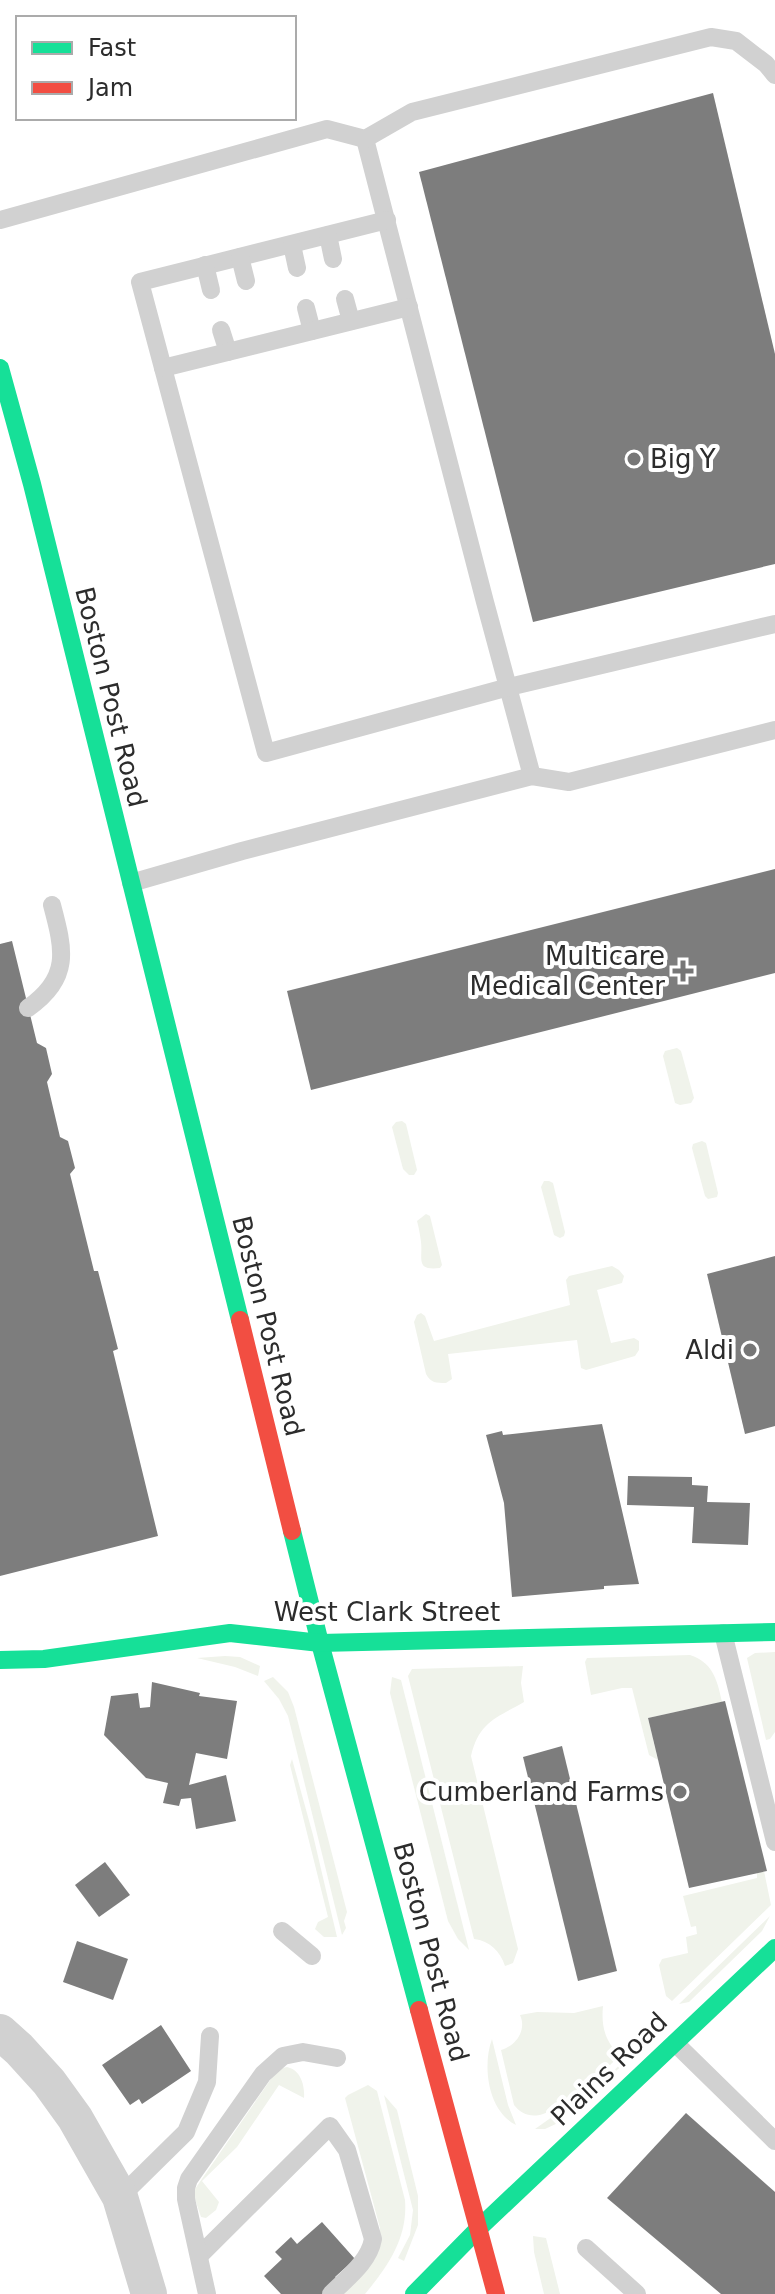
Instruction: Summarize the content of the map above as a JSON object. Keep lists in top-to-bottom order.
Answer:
{
  "streets": {
    "main road": ["Boston Post Road", "West Clark Street", "Plains Road"]
  },
  "crossings": [
    ["Boston Post Road", "West Clark Street"],
    ["Boston Post Road", "Plains Road"]
  ],
  "places": {
    "other": ["Big Y", "Aldi", "Cumberland Farms"],
    "health": ["Multicare Medical Center"]
  },
  "legend": ["Fast", "Jam"]
}
